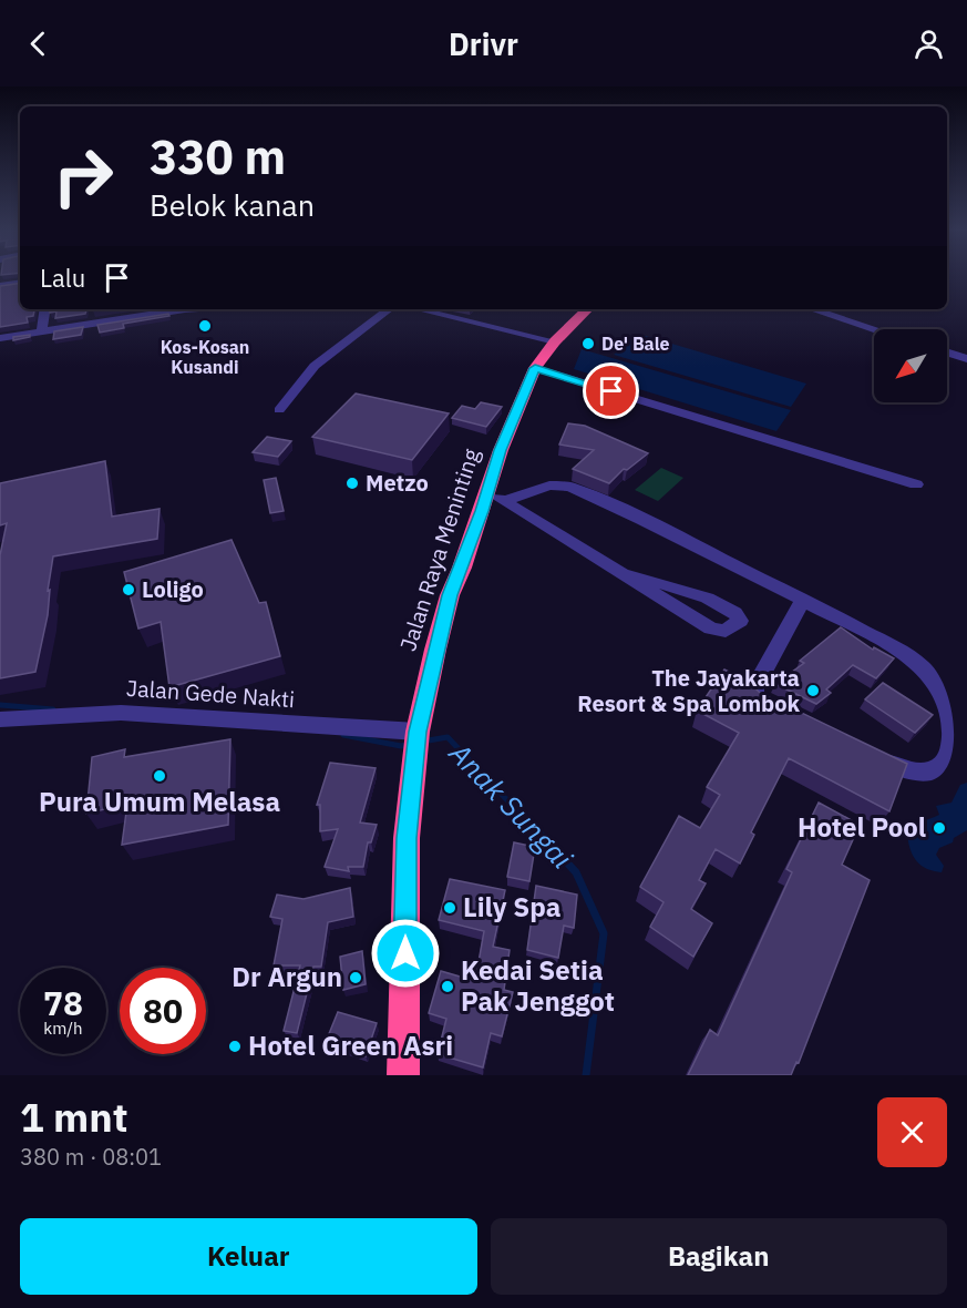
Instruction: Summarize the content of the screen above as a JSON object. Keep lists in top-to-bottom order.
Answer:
{
  "streets": {
    "highway": ["Jalan Raya Meninting"],
    "street": ["Jalan Gede Nakti"]
  },
  "crossings": [
    ["Jalan Raya Meninting", "Jalan Gede Nakti"]
  ],
  "water": ["Anak Sungai"],
  "places": [
    "Kos-Kosan Kusandi",
    "De' Bale",
    "Metzo",
    "Loligo",
    "The Jayakarta Resort & Spa Lombok",
    "Pura Umum Melasa",
    "Hotel Pool",
    "Lily Spa",
    "Dr Argun",
    "Kedai Setia Pak Jenggot",
    "Hotel Green Asri"
  ],
  "north": "bottom left",
  "page": {
    "header": "Drivr",
    "turn": ["330 m", "Belok kanan"],
    "then": "Lalu",
    "speed": "78 km/h",
    "limit": "80",
    "heading": ["1 mnt", "380 m · 08:01"],
    "buttons": ["Keluar", "Bagikan"]
  }
}
